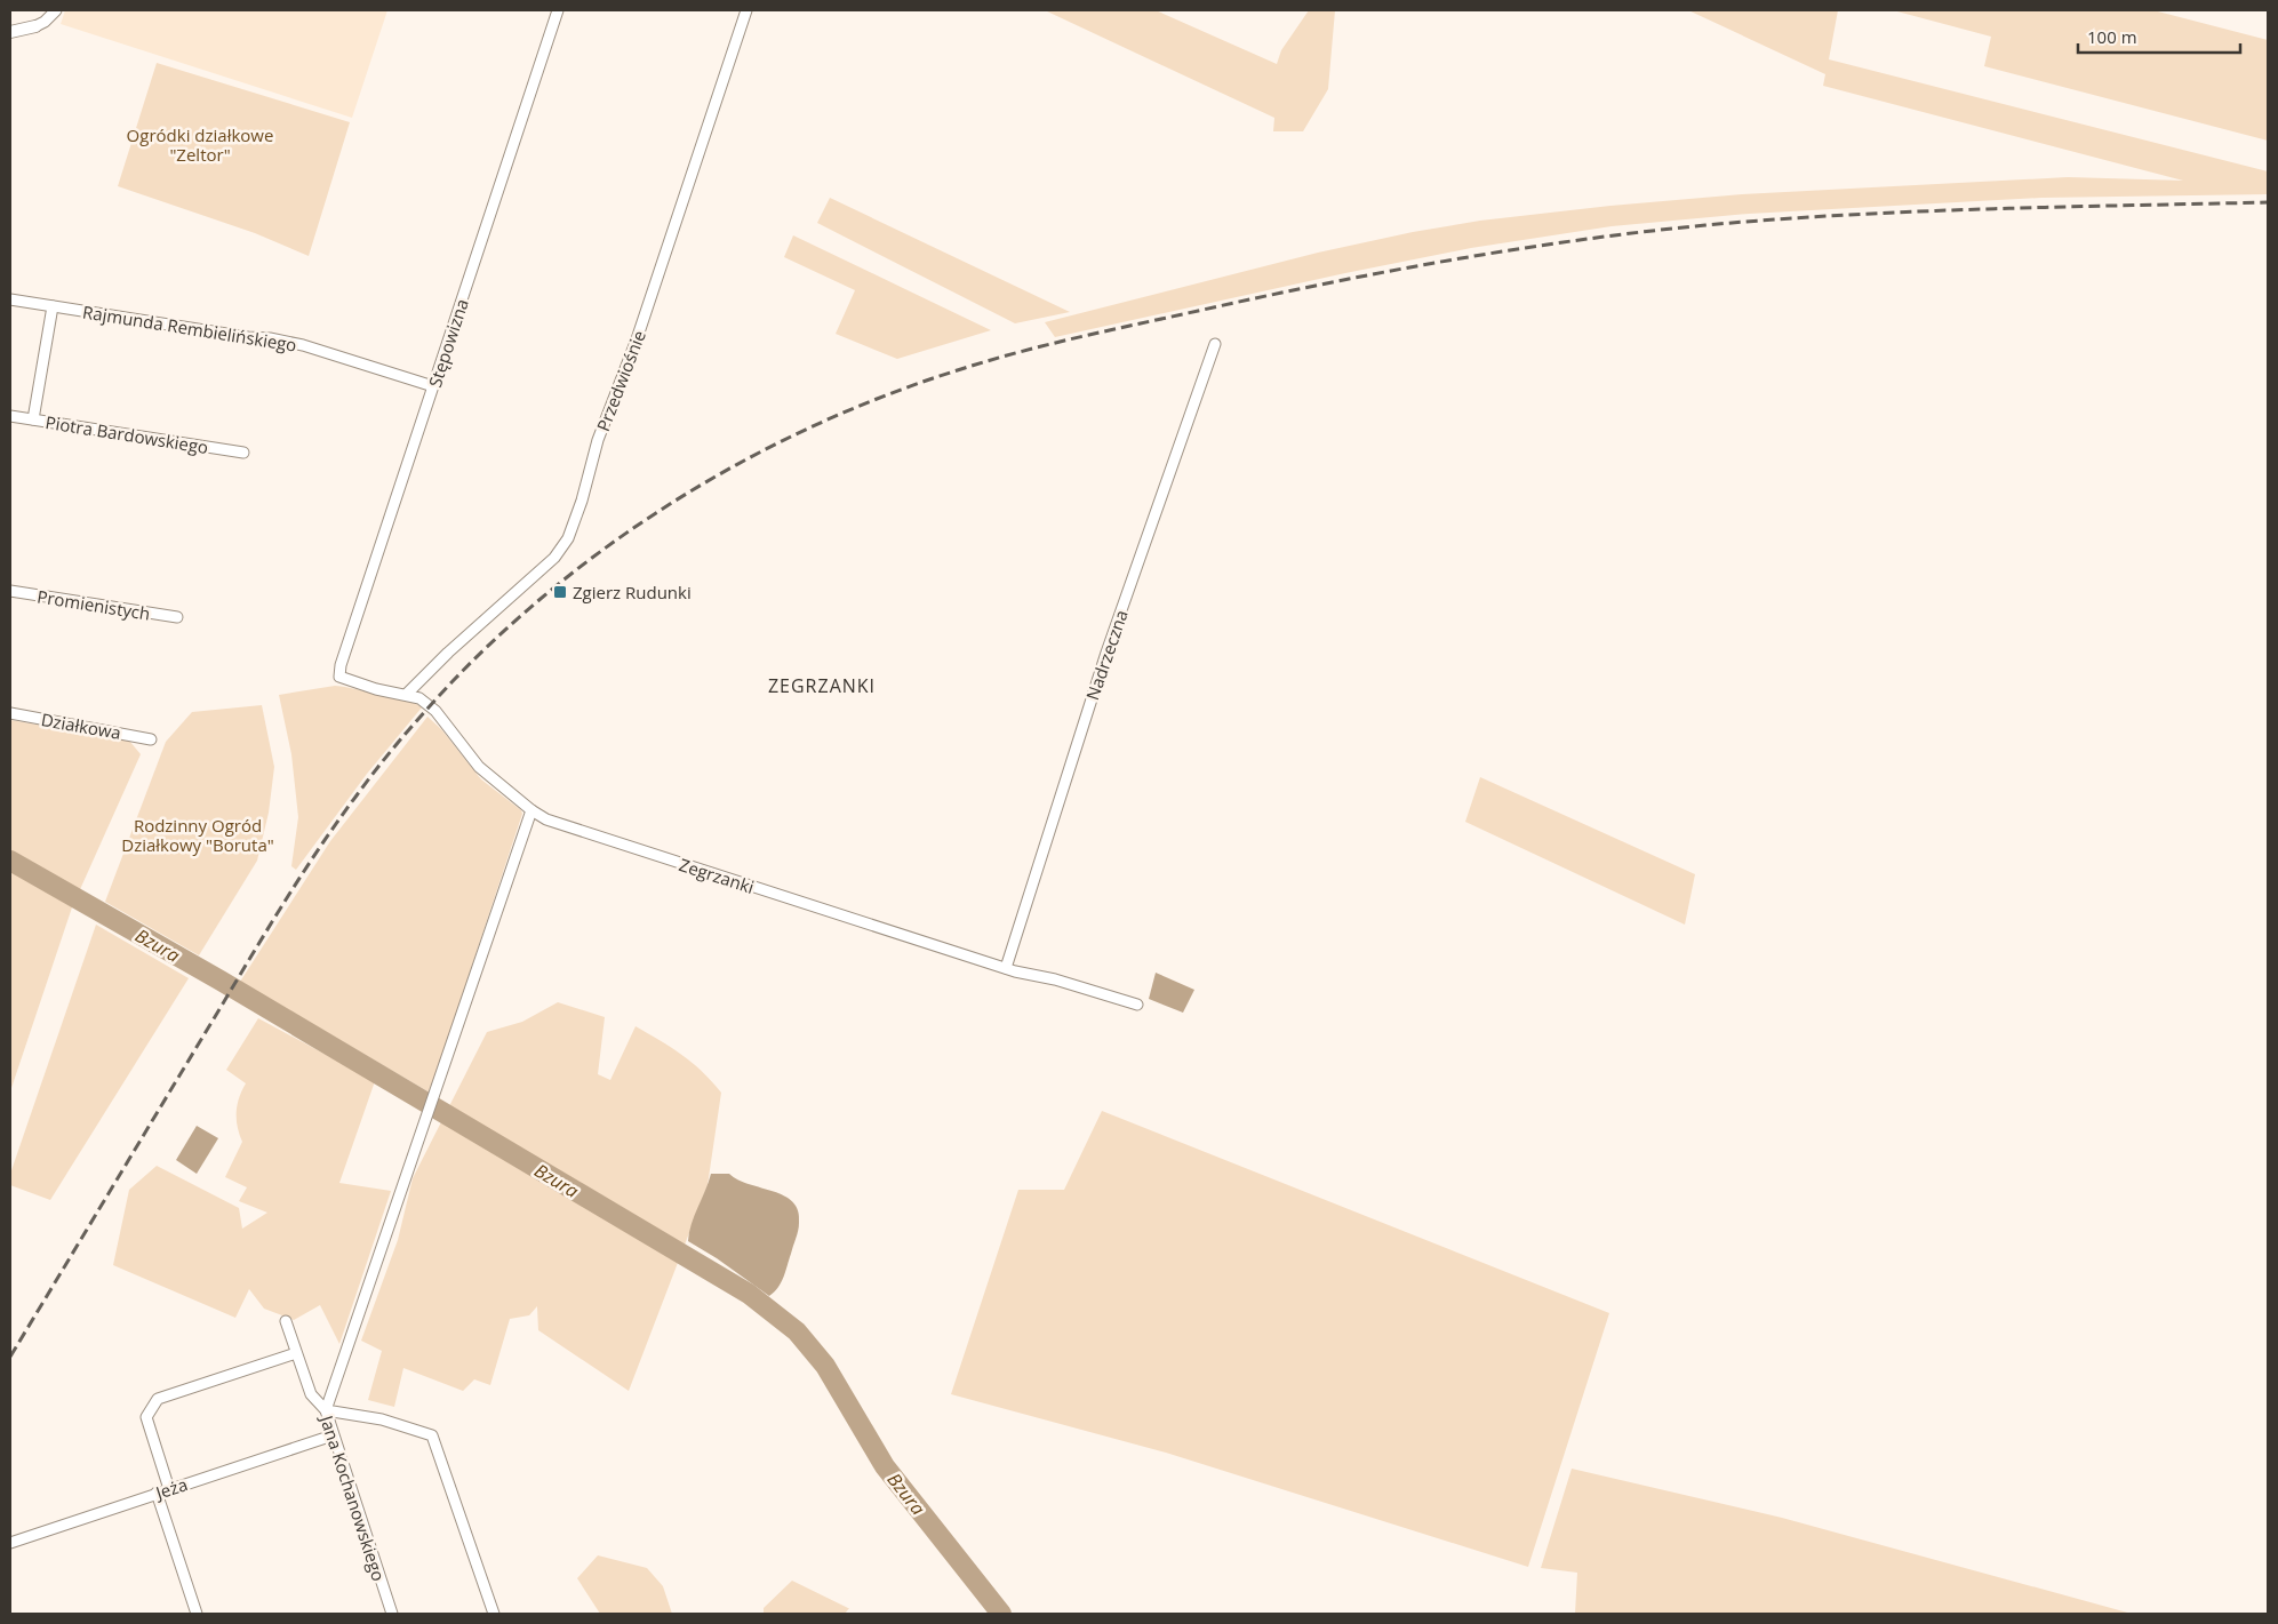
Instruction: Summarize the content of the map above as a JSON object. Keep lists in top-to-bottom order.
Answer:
{
  "streets": {
    "street": [
      "Rajmunda Rembielińskiego",
      "Stępowizna",
      "Przedwiośnie",
      "Piotra Bardowskiego",
      "Promienistych",
      "Nadrzeczna",
      "Działkowa",
      "Zegrzanki",
      "Jeża",
      "Jana Kochanowskiego"
    ]
  },
  "crossings": [
    ["Rajmunda Rembielińskiego", "Stępowizna"],
    ["Stępowizna", "Zegrzanki"],
    ["Przedwiośnie", "Zegrzanki"],
    ["Nadrzeczna", "Zegrzanki"],
    ["Jeża", "Jana Kochanowskiego"]
  ],
  "districts": ["ZEGRZANKI"],
  "water": ["Bzura"],
  "parks": ["Ogródki działkowe \"Zeltor\"", "Rodzinny Ogród Działkowy \"Boruta\""],
  "places": {
    "transit": ["Zgierz Rudunki"]
  },
  "scale_bar": "100 m"
}
